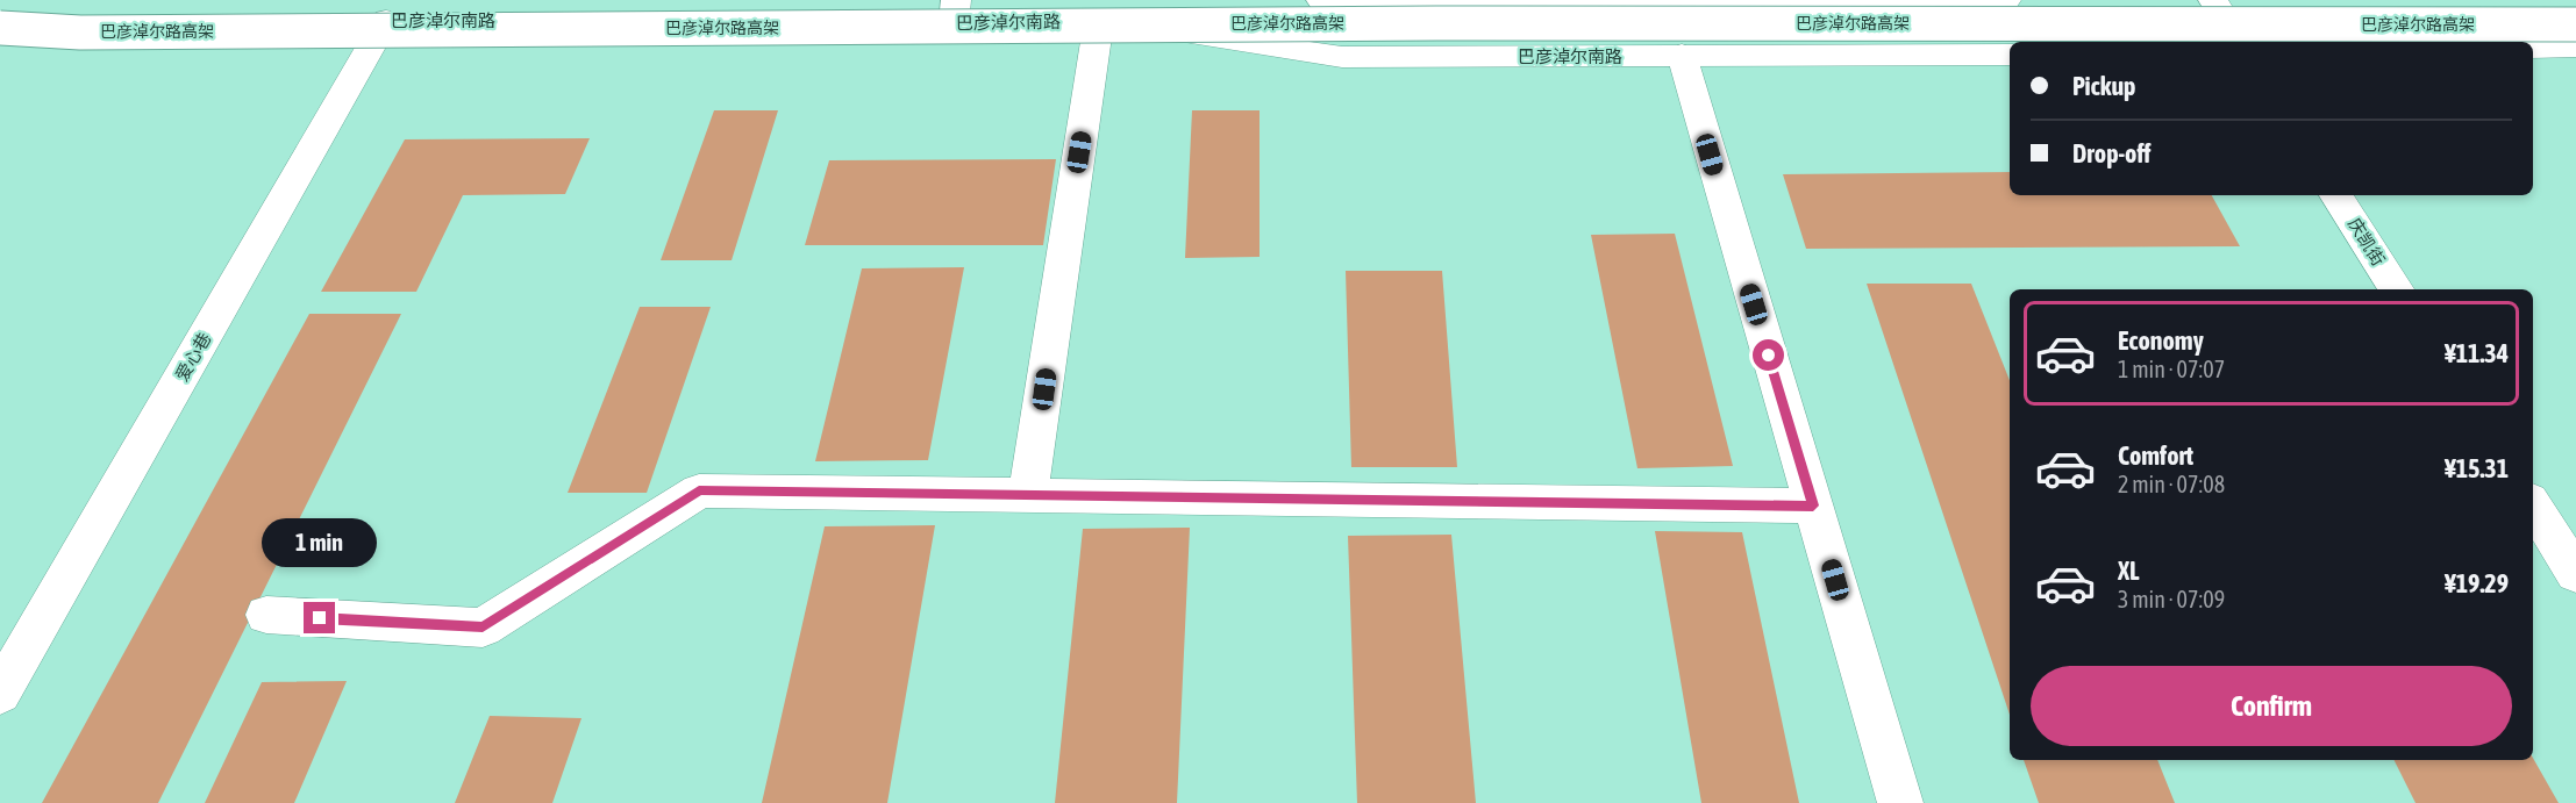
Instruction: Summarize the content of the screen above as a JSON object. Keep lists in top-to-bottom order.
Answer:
{
  "streets": {
    "main road": [
      "巴彦淖尔南路",
      "巴彦淖尔路高架",
      "庆凯街",
      "爱心巷"
    ]
  },
  "crossings": [
    ["巴彦淖尔南路", "爱心巷"]
  ],
  "page": {
    "banner": ["Pickup", "Drop-off"],
    "list": [
      {
        "name": "Economy",
        "note": "1 min · 07:07",
        "value": "¥11.34"
      },
      {
        "name": "Comfort",
        "note": "2 min · 07:08",
        "value": "¥15.31"
      },
      {
        "name": "XL",
        "note": "3 min · 07:09",
        "value": "¥19.29"
      }
    ],
    "bubble": "1 min",
    "buttons": "Confirm"
  }
}
